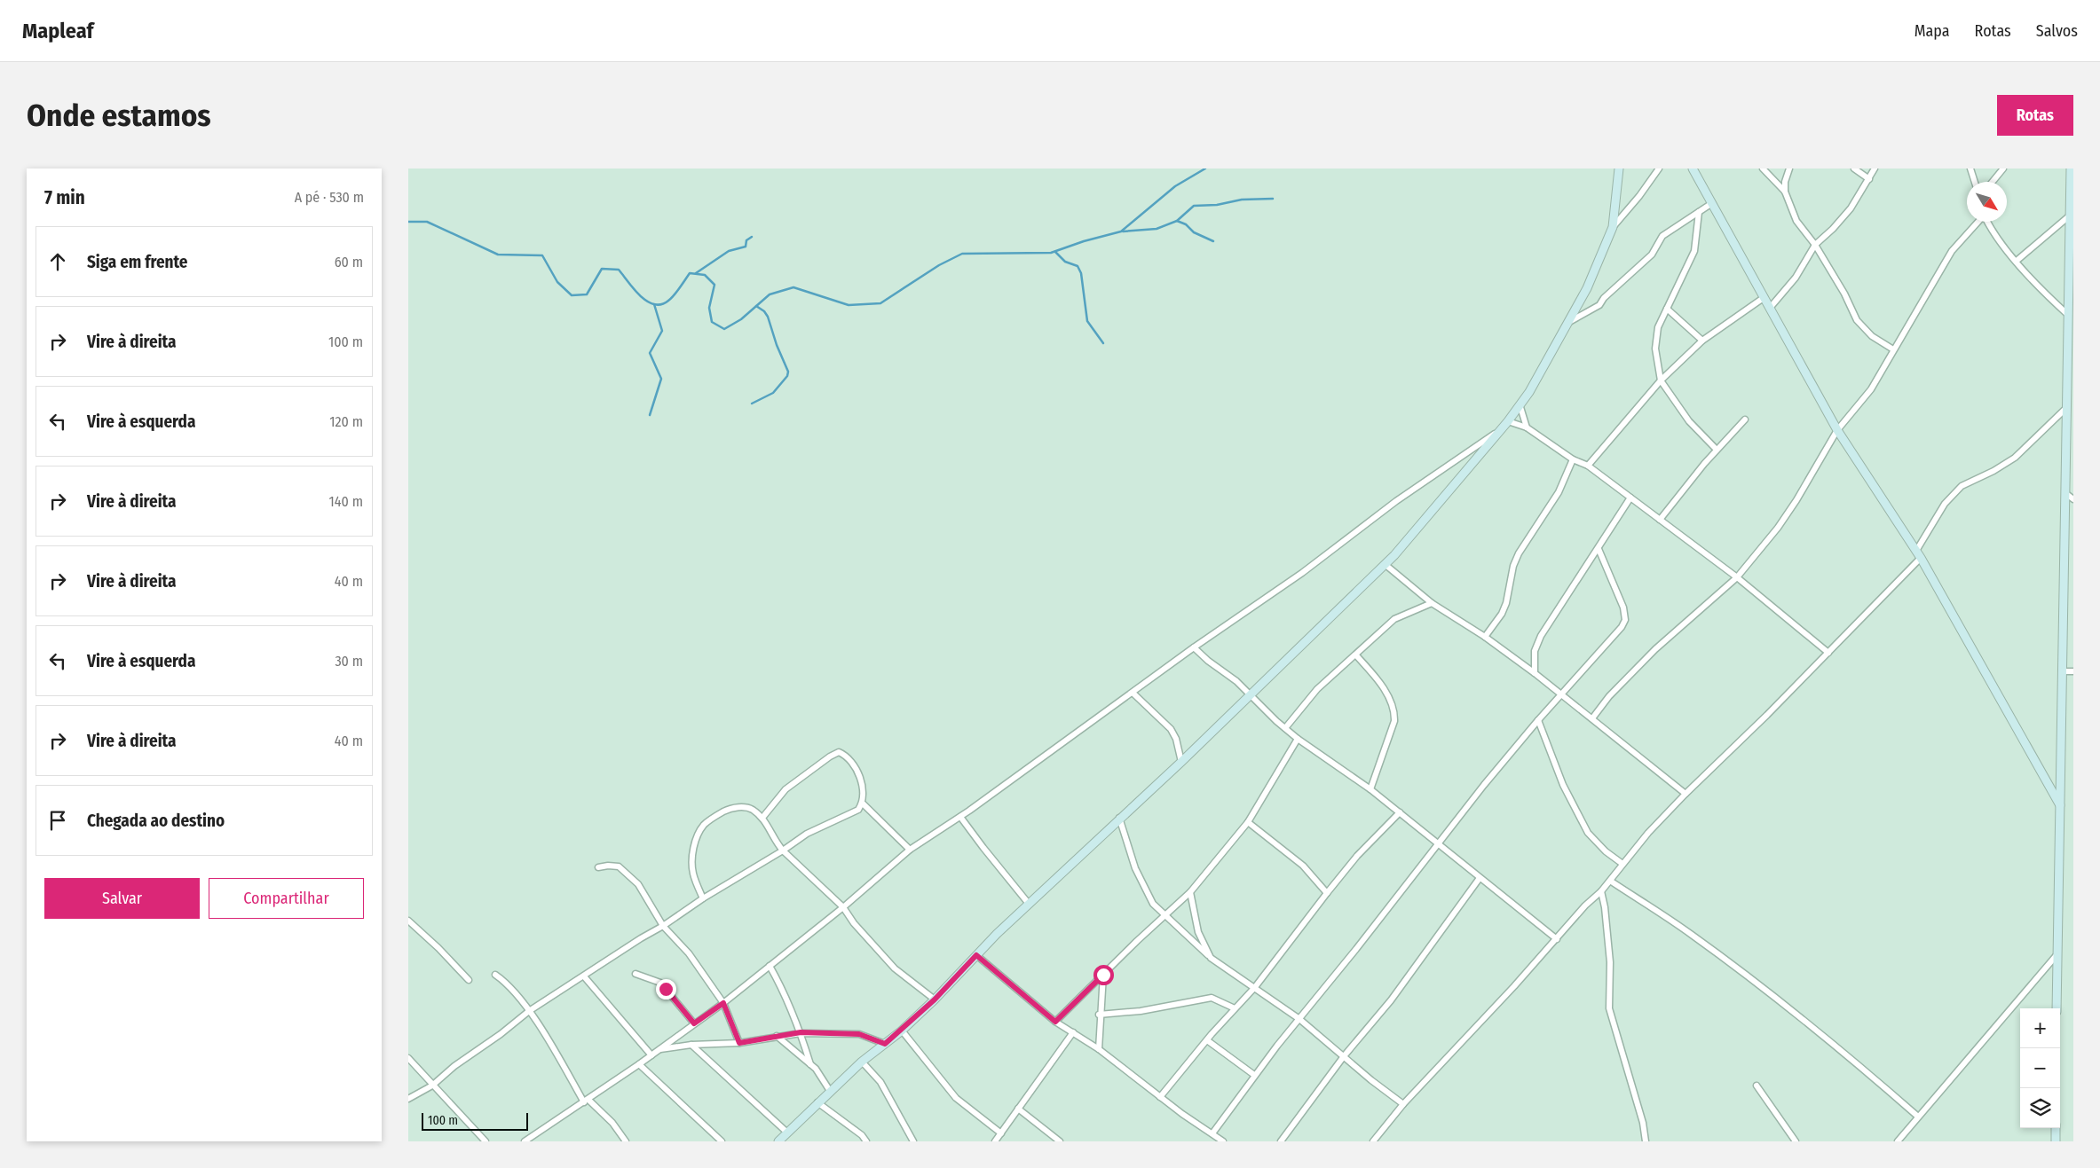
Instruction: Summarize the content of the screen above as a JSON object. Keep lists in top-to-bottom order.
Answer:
{
  "scale_bar": "100 m",
  "north": "bottom right",
  "page": {
    "header": "Mapleaf",
    "nav": ["Mapa", "Rotas", "Salvos"],
    "buttons": [
      "Rotas",
      ["Salvar", "Compartilhar"]
    ],
    "title": "Onde estamos",
    "heading": ["7 min", "A pé · 530 m"],
    "list": [
      ["Siga em frente", "60 m"],
      ["Vire à direita", "100 m"],
      ["Vire à esquerda", "120 m"],
      ["Vire à direita", "140 m"],
      ["Vire à direita", "40 m"],
      ["Vire à esquerda", "30 m"],
      ["Vire à direita", "40 m"],
      "Chegada ao destino"
    ],
    "map_buttons": ["+", "−"],
    "scale": "100 m"
  }
}
